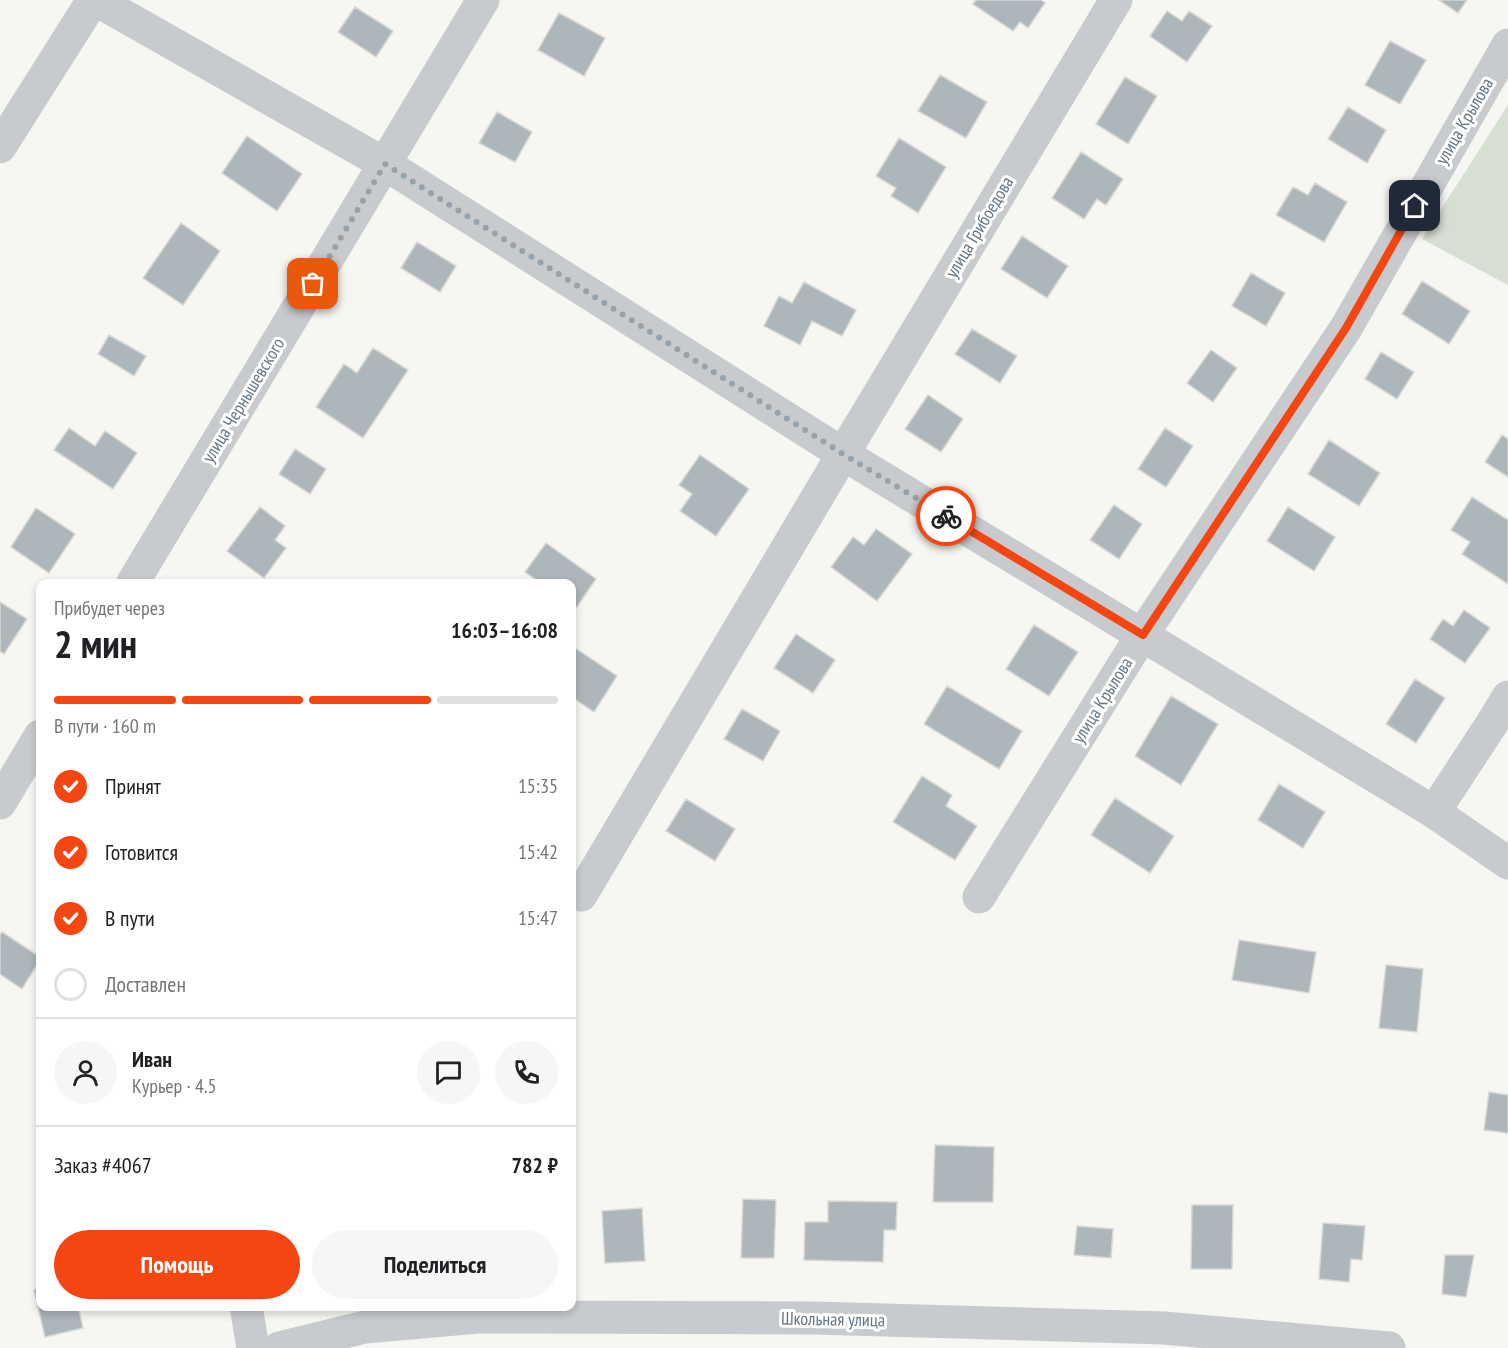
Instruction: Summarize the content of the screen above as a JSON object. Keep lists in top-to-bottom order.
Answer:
{
  "streets": {
    "street": [
      "улица Крылова",
      "улица Грибоедова",
      "улица Чернышевского",
      "Школьная улица"
    ]
  },
  "page": {
    "heading": ["2 мин", "Прибудет через", "16:03–16:08"],
    "panel": [
      "Иван",
      "Курьер · 4.5",
      "Заказ #4067",
      "782 ₽"
    ],
    "bar": "В пути · 160 m",
    "list": [
      ["Принят", "15:35"],
      ["Готовится", "15:42"],
      ["В пути", "15:47"],
      "Доставлен"
    ],
    "buttons": ["Помощь", "Поделиться"]
  }
}
